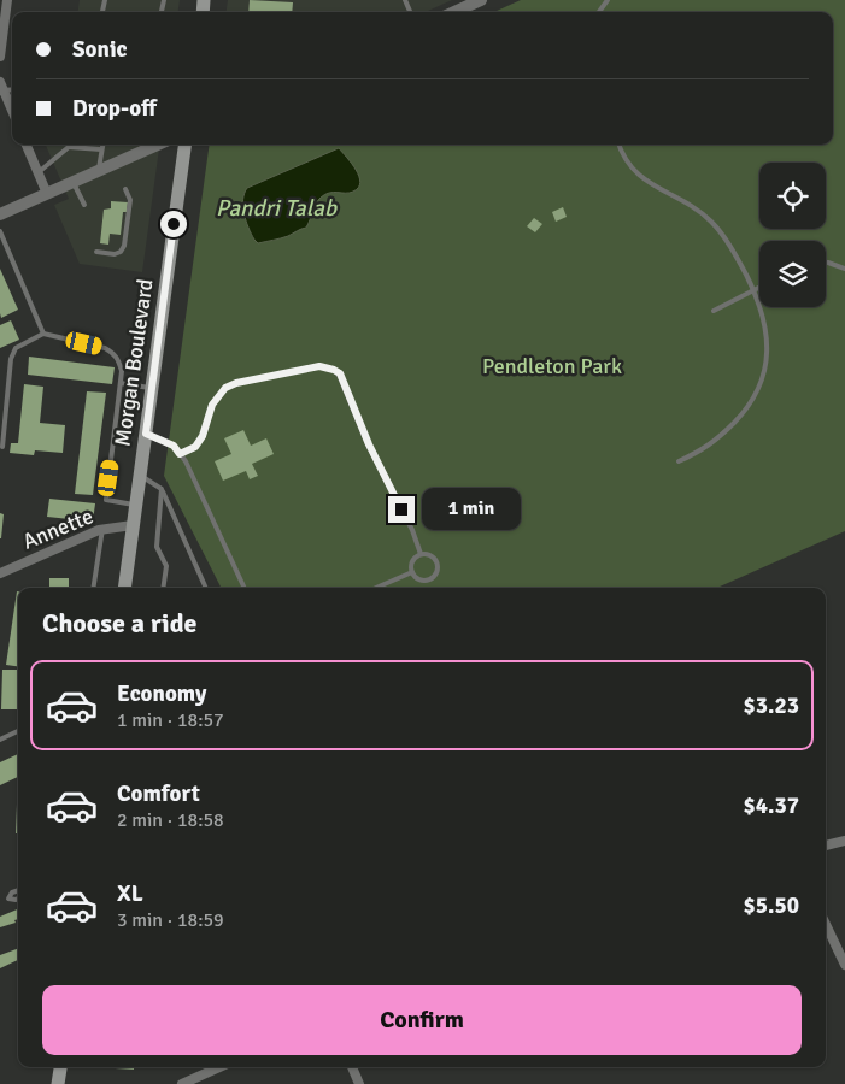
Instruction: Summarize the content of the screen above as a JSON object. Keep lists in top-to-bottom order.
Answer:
{
  "streets": {
    "main road": ["Morgan Boulevard"],
    "street": ["Annette"]
  },
  "crossings": [
    ["Morgan Boulevard", "Annette"]
  ],
  "water": ["Pandri Talab"],
  "parks": ["Pendleton Park"],
  "page": {
    "banner": ["Sonic", "Drop-off"],
    "bubble": "1 min",
    "heading": "Choose a ride",
    "list": [
      {
        "name": "Economy",
        "note": "1 min · 18:57",
        "value": "$3.23"
      },
      {
        "name": "Comfort",
        "note": "2 min · 18:58",
        "value": "$4.37"
      },
      {
        "name": "XL",
        "note": "3 min · 18:59",
        "value": "$5.50"
      }
    ],
    "buttons": "Confirm"
  }
}
